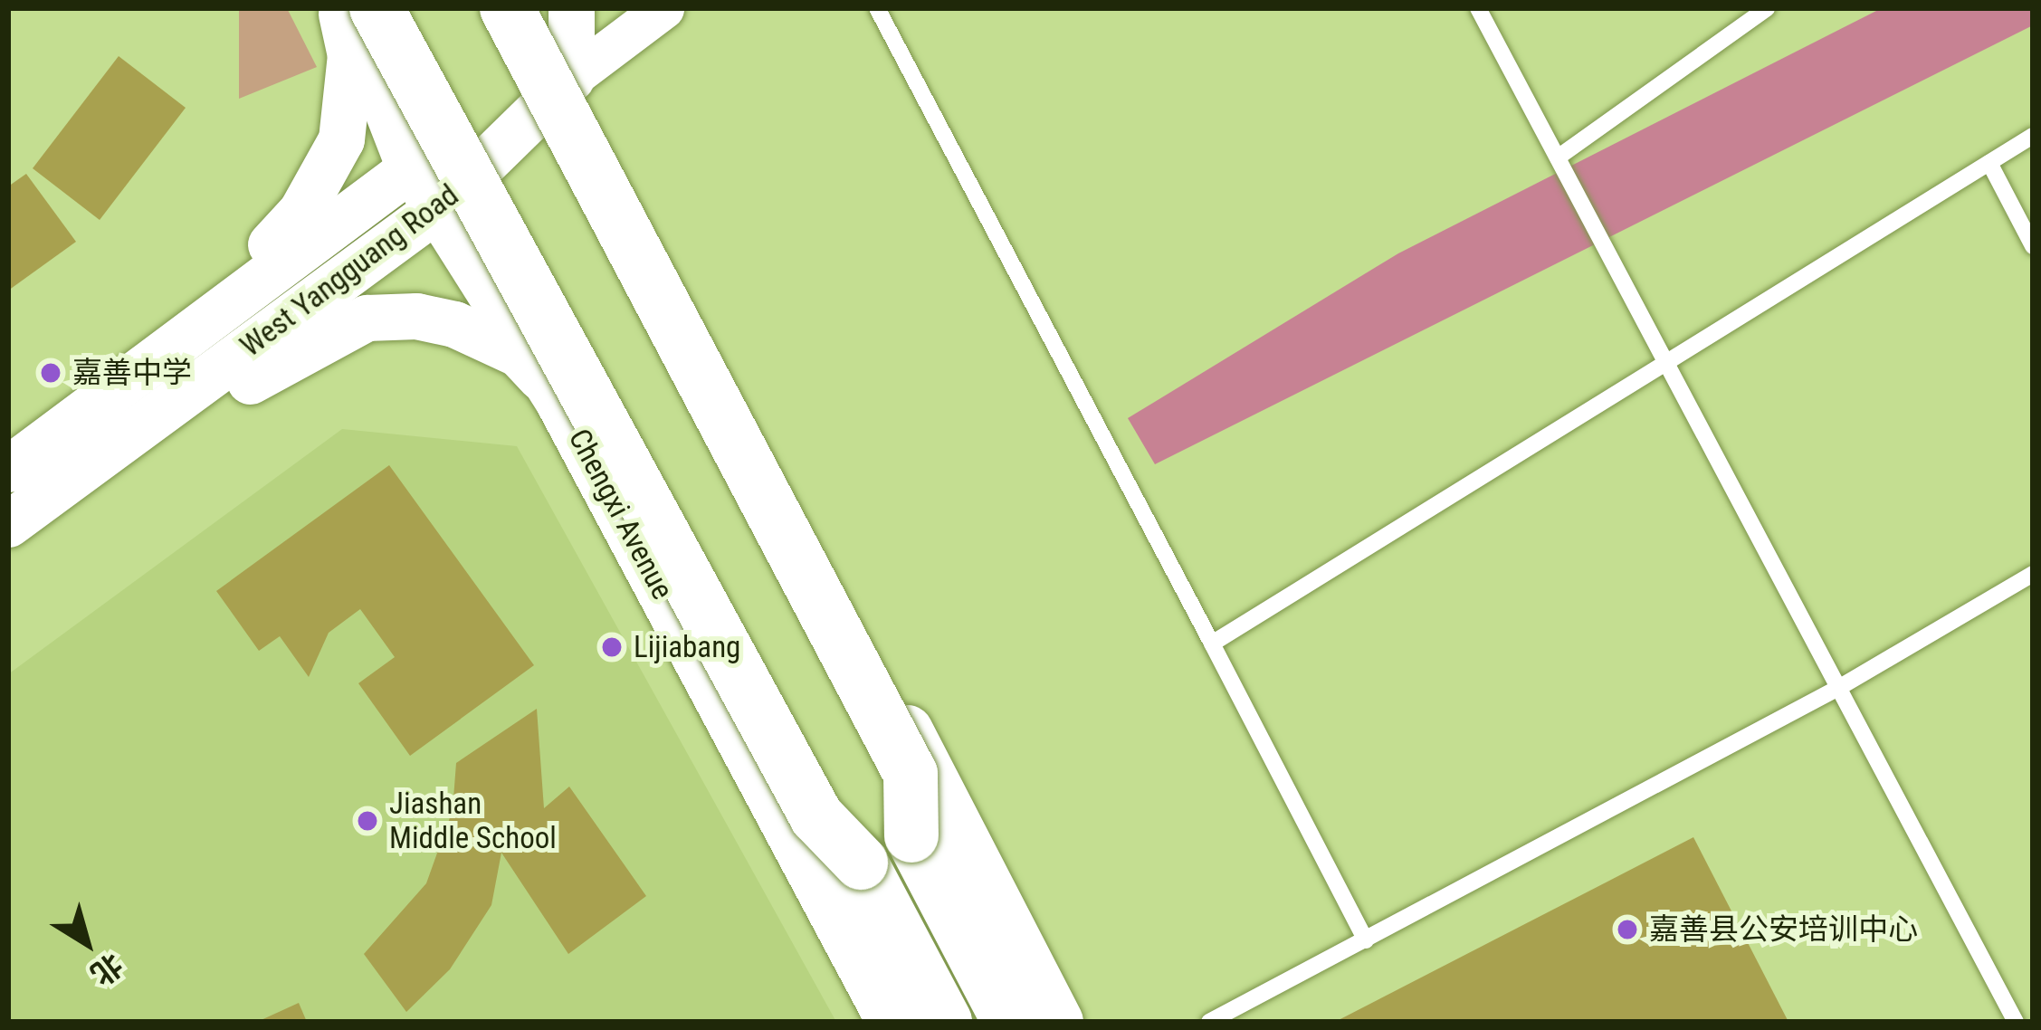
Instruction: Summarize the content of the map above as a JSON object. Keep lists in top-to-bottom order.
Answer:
{
  "streets": {
    "main road": ["West Yangguang Road", "Chengxi Avenue"]
  },
  "crossings": [
    ["West Yangguang Road", "Chengxi Avenue"]
  ],
  "places": [
    "嘉善中学",
    "Lijiabang",
    "Jiashan Middle School",
    "嘉善县公安培训中心"
  ],
  "north": "bottom right"
}
